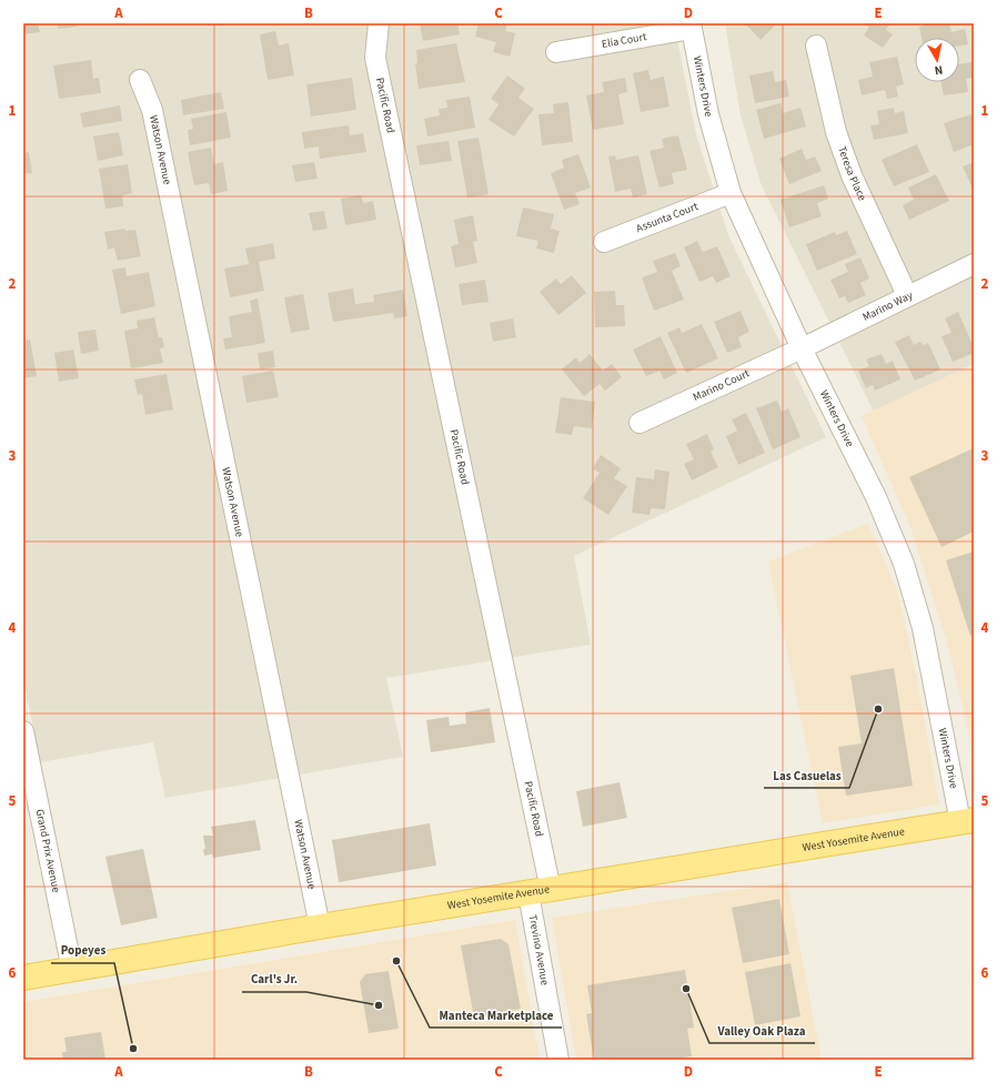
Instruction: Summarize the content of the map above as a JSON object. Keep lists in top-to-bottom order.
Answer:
{
  "streets": {
    "main road": ["West Yosemite Avenue"],
    "street": [
      "Elia Court",
      "Winters Drive",
      "Pacific Road",
      "Watson Avenue",
      "Teresa Place",
      "Assunta Court",
      "Marino Way",
      "Marino Court",
      "Grand Prix Avenue",
      "Trevino Avenue"
    ]
  },
  "crossings": [
    ["Elia Court", "Winters Drive"],
    ["Winters Drive", "Assunta Court"],
    ["Winters Drive", "Marino Way"],
    ["Winters Drive", "Marino Court"],
    ["Winters Drive", "West Yosemite Avenue"],
    ["Pacific Road", "West Yosemite Avenue"],
    ["Pacific Road", "Trevino Avenue"],
    ["Watson Avenue", "West Yosemite Avenue"],
    ["Teresa Place", "Marino Way"],
    ["Marino Way", "Marino Court"],
    ["West Yosemite Avenue", "Grand Prix Avenue"],
    ["West Yosemite Avenue", "Trevino Avenue"]
  ],
  "places": [
    "Las Casuelas",
    "Manteca Marketplace",
    "Valley Oak Plaza",
    "Carl's Jr.",
    "Popeyes"
  ],
  "north": "bottom",
  "grid": {
    "columns": [
      "A",
      "B",
      "C",
      "D",
      "E"
    ],
    "rows": [
      "1",
      "2",
      "3",
      "4",
      "5",
      "6"
    ]
  }
}
